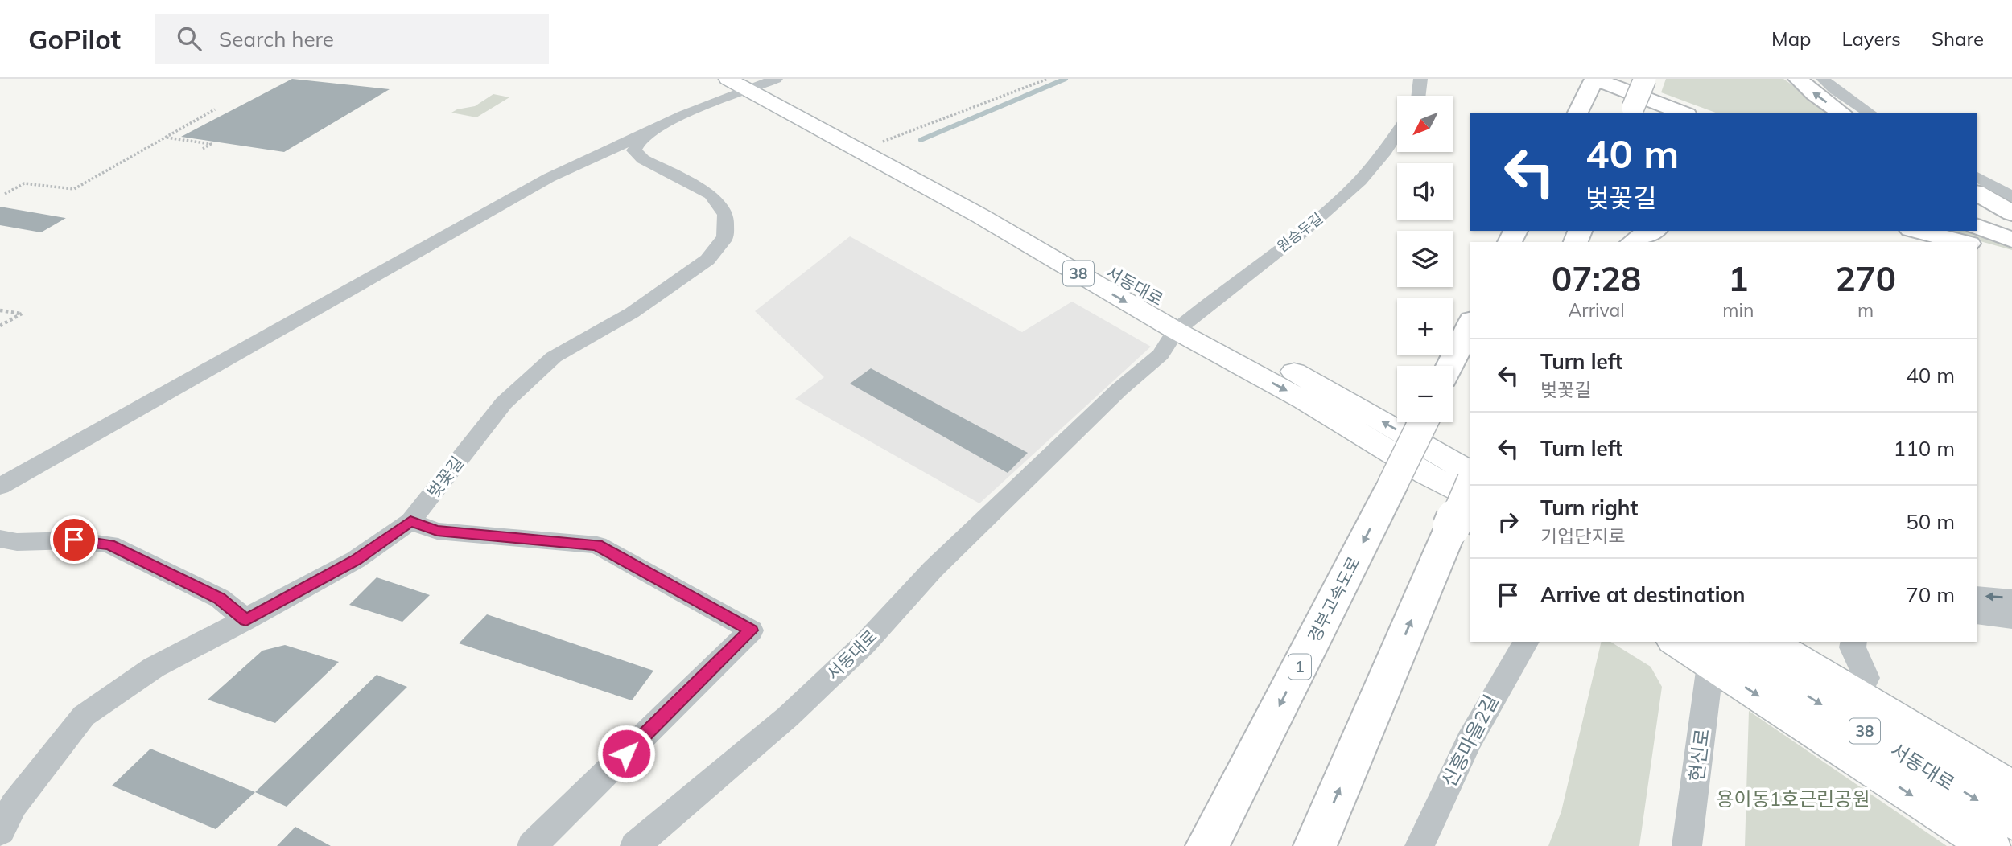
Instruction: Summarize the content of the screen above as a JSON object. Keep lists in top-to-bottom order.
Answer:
{
  "streets": {
    "highway": ["경부고속도로", "1"],
    "main road": ["38", "서동대로"],
    "street": [
      "원승두길",
      "벚꽃길",
      "신흥마을2길",
      "현신로"
    ]
  },
  "crossings": [
    ["원승두길", "서동대로"],
    ["서동대로", "벚꽃길"],
    ["서동대로", "현신로"]
  ],
  "parks": ["용이동1호근린공원"],
  "north": "bottom left",
  "page": {
    "header": "GoPilot",
    "search": "Search here",
    "nav": ["Map", "Layers", "Share"],
    "map_buttons": ["+", "−"],
    "turn": ["40 m", "벚꽃길"],
    "eta": [
      "07:28",
      "Arrival",
      "1",
      "min",
      "270",
      "m"
    ],
    "list": [
      {
        "name": "Turn left",
        "note": "벚꽃길",
        "value": "40 m"
      },
      {
        "name": "Turn left",
        "value": "110 m"
      },
      {
        "name": "Turn right",
        "note": "기업단지로",
        "value": "50 m"
      },
      {
        "name": "Arrive at destination",
        "value": "70 m"
      }
    ]
  }
}
